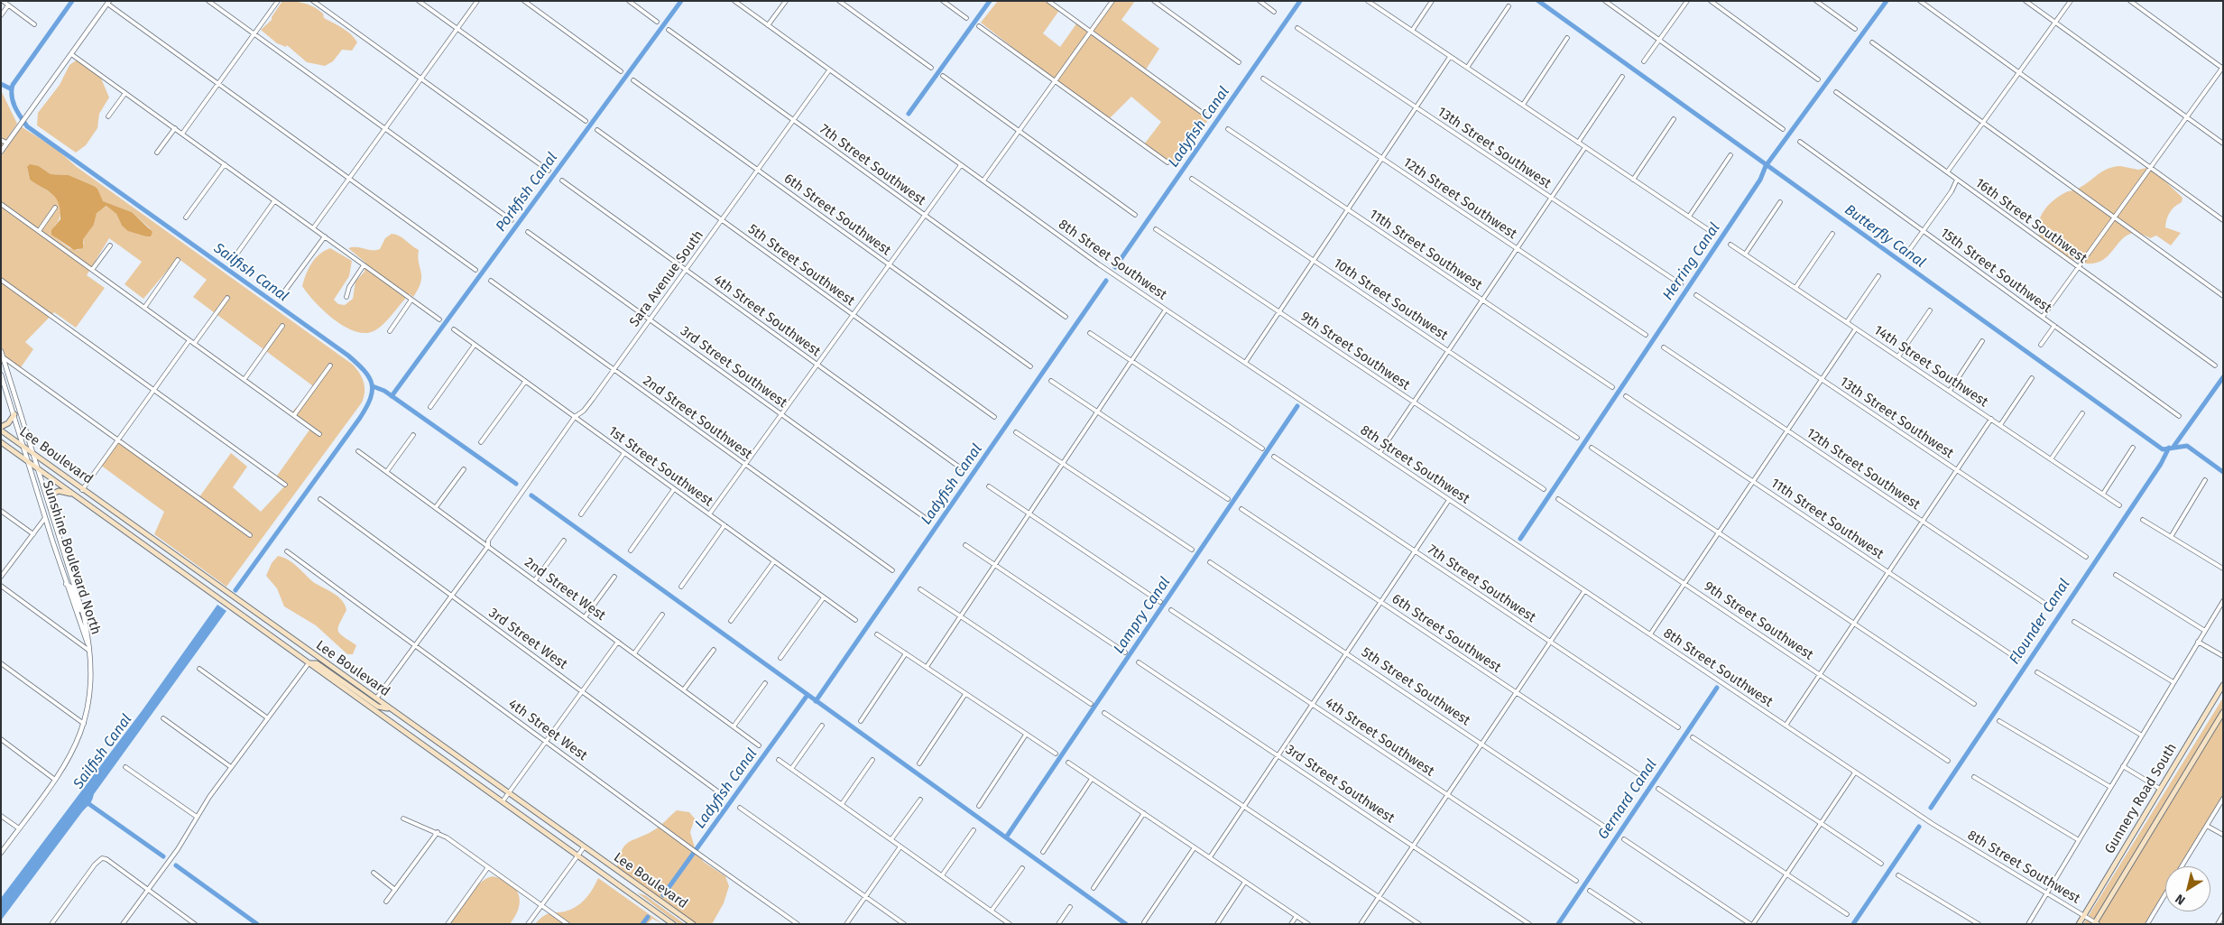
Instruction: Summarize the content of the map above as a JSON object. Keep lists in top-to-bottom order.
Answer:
{
  "streets": {
    "main road": ["Lee Boulevard", "Gunnery Road South"],
    "street": [
      "13th Street Southwest",
      "7th Street Southwest",
      "12th Street Southwest",
      "6th Street Southwest",
      "16th Street Southwest",
      "11th Street Southwest",
      "8th Street Southwest",
      "5th Street Southwest",
      "15th Street Southwest",
      "Sara Avenue South",
      "10th Street Southwest",
      "4th Street Southwest",
      "9th Street Southwest",
      "14th Street Southwest",
      "3rd Street Southwest",
      "2nd Street Southwest",
      "1st Street Southwest",
      "Sunshine Boulevard North",
      "2nd Street West",
      "3rd Street West",
      "4th Street West"
    ]
  },
  "crossings": [
    ["7th Street Southwest", "Sara Avenue South"],
    ["6th Street Southwest", "Sara Avenue South"],
    ["8th Street Southwest", "Sara Avenue South"],
    ["8th Street Southwest", "Gunnery Road South"],
    ["5th Street Southwest", "Sara Avenue South"],
    ["Sara Avenue South", "4th Street Southwest"],
    ["Sara Avenue South", "3rd Street Southwest"],
    ["Sara Avenue South", "2nd Street Southwest"],
    ["Sara Avenue South", "Lee Boulevard"],
    ["Sara Avenue South", "1st Street Southwest"],
    ["Sara Avenue South", "2nd Street West"],
    ["Sara Avenue South", "3rd Street West"],
    ["Sara Avenue South", "4th Street West"],
    ["Lee Boulevard", "Sunshine Boulevard North"]
  ],
  "water": [
    "Ladyfish Canal",
    "Porkfish Canal",
    "Butterfly Canal",
    "Herring Canal",
    "Sailfish Canal",
    "Lampry Canal",
    "Flounder Canal",
    "Gernard Canal"
  ],
  "north": "bottom left"
}
